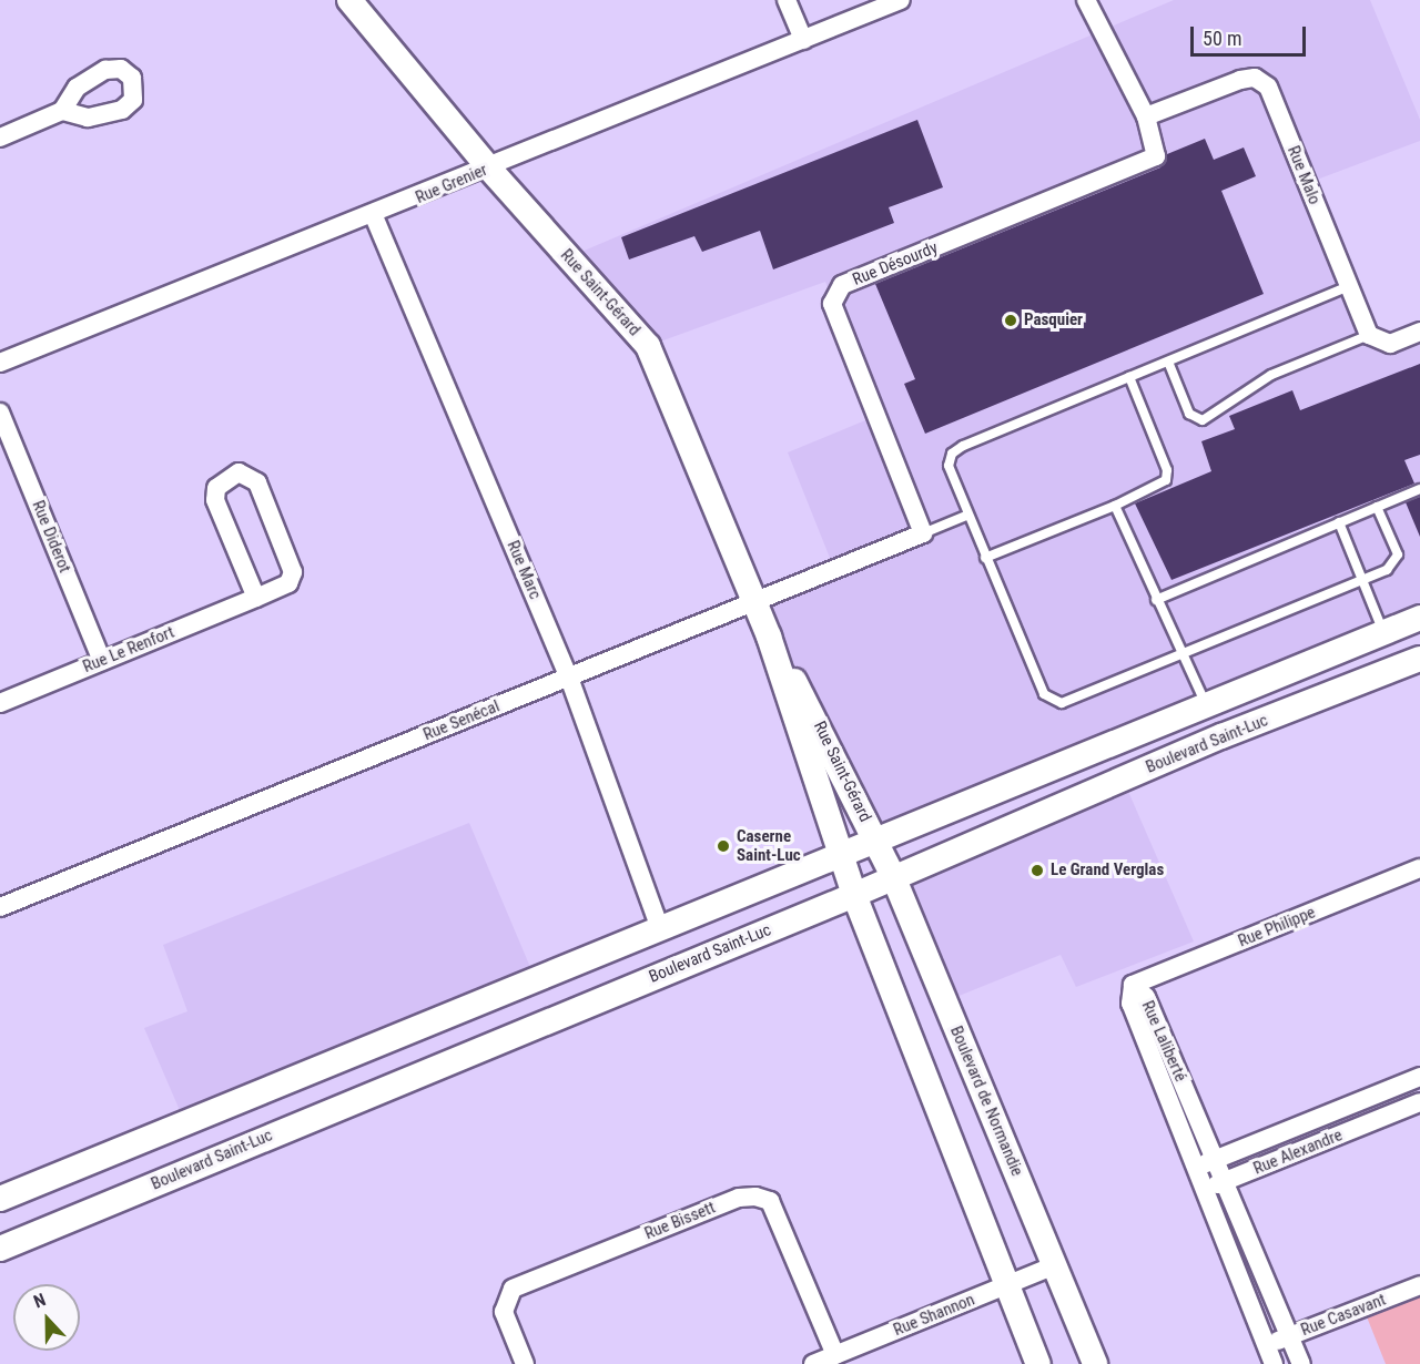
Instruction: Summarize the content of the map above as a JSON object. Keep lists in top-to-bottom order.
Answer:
{
  "streets": {
    "street": [
      "Rue Malo",
      "Rue Grenier",
      "Rue Désourdy",
      "Rue Saint-Gérard",
      "Rue Diderot",
      "Rue Marc",
      "Rue Le Renfort",
      "Rue Senécal",
      "Boulevard Saint-Luc",
      "Rue Philippe",
      "Rue Laliberté",
      "Boulevard de Normandie",
      "Rue Alexandre",
      "Rue Bissett",
      "Rue Shannon",
      "Rue Casavant"
    ]
  },
  "crossings": [
    ["Rue Malo", "Rue Désourdy"],
    ["Rue Grenier", "Rue Saint-Gérard"],
    ["Rue Grenier", "Rue Marc"],
    ["Rue Désourdy", "Rue Senécal"],
    ["Rue Saint-Gérard", "Rue Senécal"],
    ["Rue Saint-Gérard", "Boulevard de Normandie"],
    ["Rue Diderot", "Rue Le Renfort"],
    ["Rue Marc", "Rue Senécal"],
    ["Boulevard Saint-Luc", "Boulevard de Normandie"],
    ["Rue Philippe", "Rue Laliberté"],
    ["Rue Laliberté", "Rue Alexandre"],
    ["Rue Laliberté", "Rue Casavant"],
    ["Boulevard de Normandie", "Rue Shannon"],
    ["Rue Bissett", "Rue Shannon"]
  ],
  "places": ["Pasquier", "Caserne Saint-Luc", "Le Grand Verglas"],
  "scale_bar": "50 m",
  "north": "top"
}
